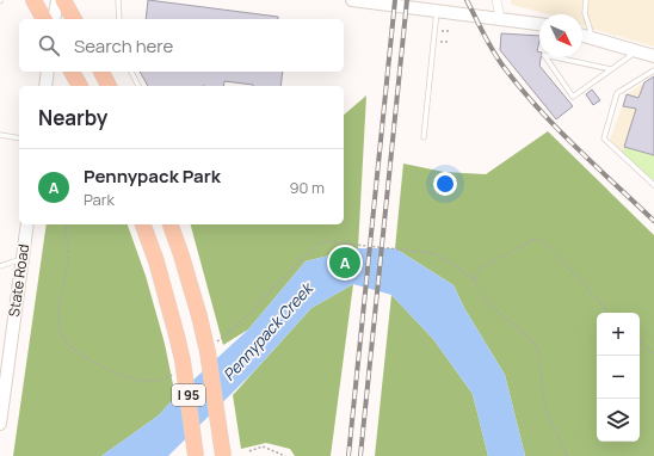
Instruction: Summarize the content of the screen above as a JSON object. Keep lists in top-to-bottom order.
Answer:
{
  "streets": {
    "highway": ["I 95"],
    "main road": ["State Road"]
  },
  "water": ["Pennypack Creek"],
  "north": "bottom right",
  "page": {
    "search": "Search here",
    "heading": "Nearby",
    "list": [
      {
        "mark": "A",
        "name": "Pennypack Park",
        "note": "Park",
        "value": "90 m"
      }
    ],
    "pins": "A",
    "map_buttons": ["+", "−"]
  }
}
